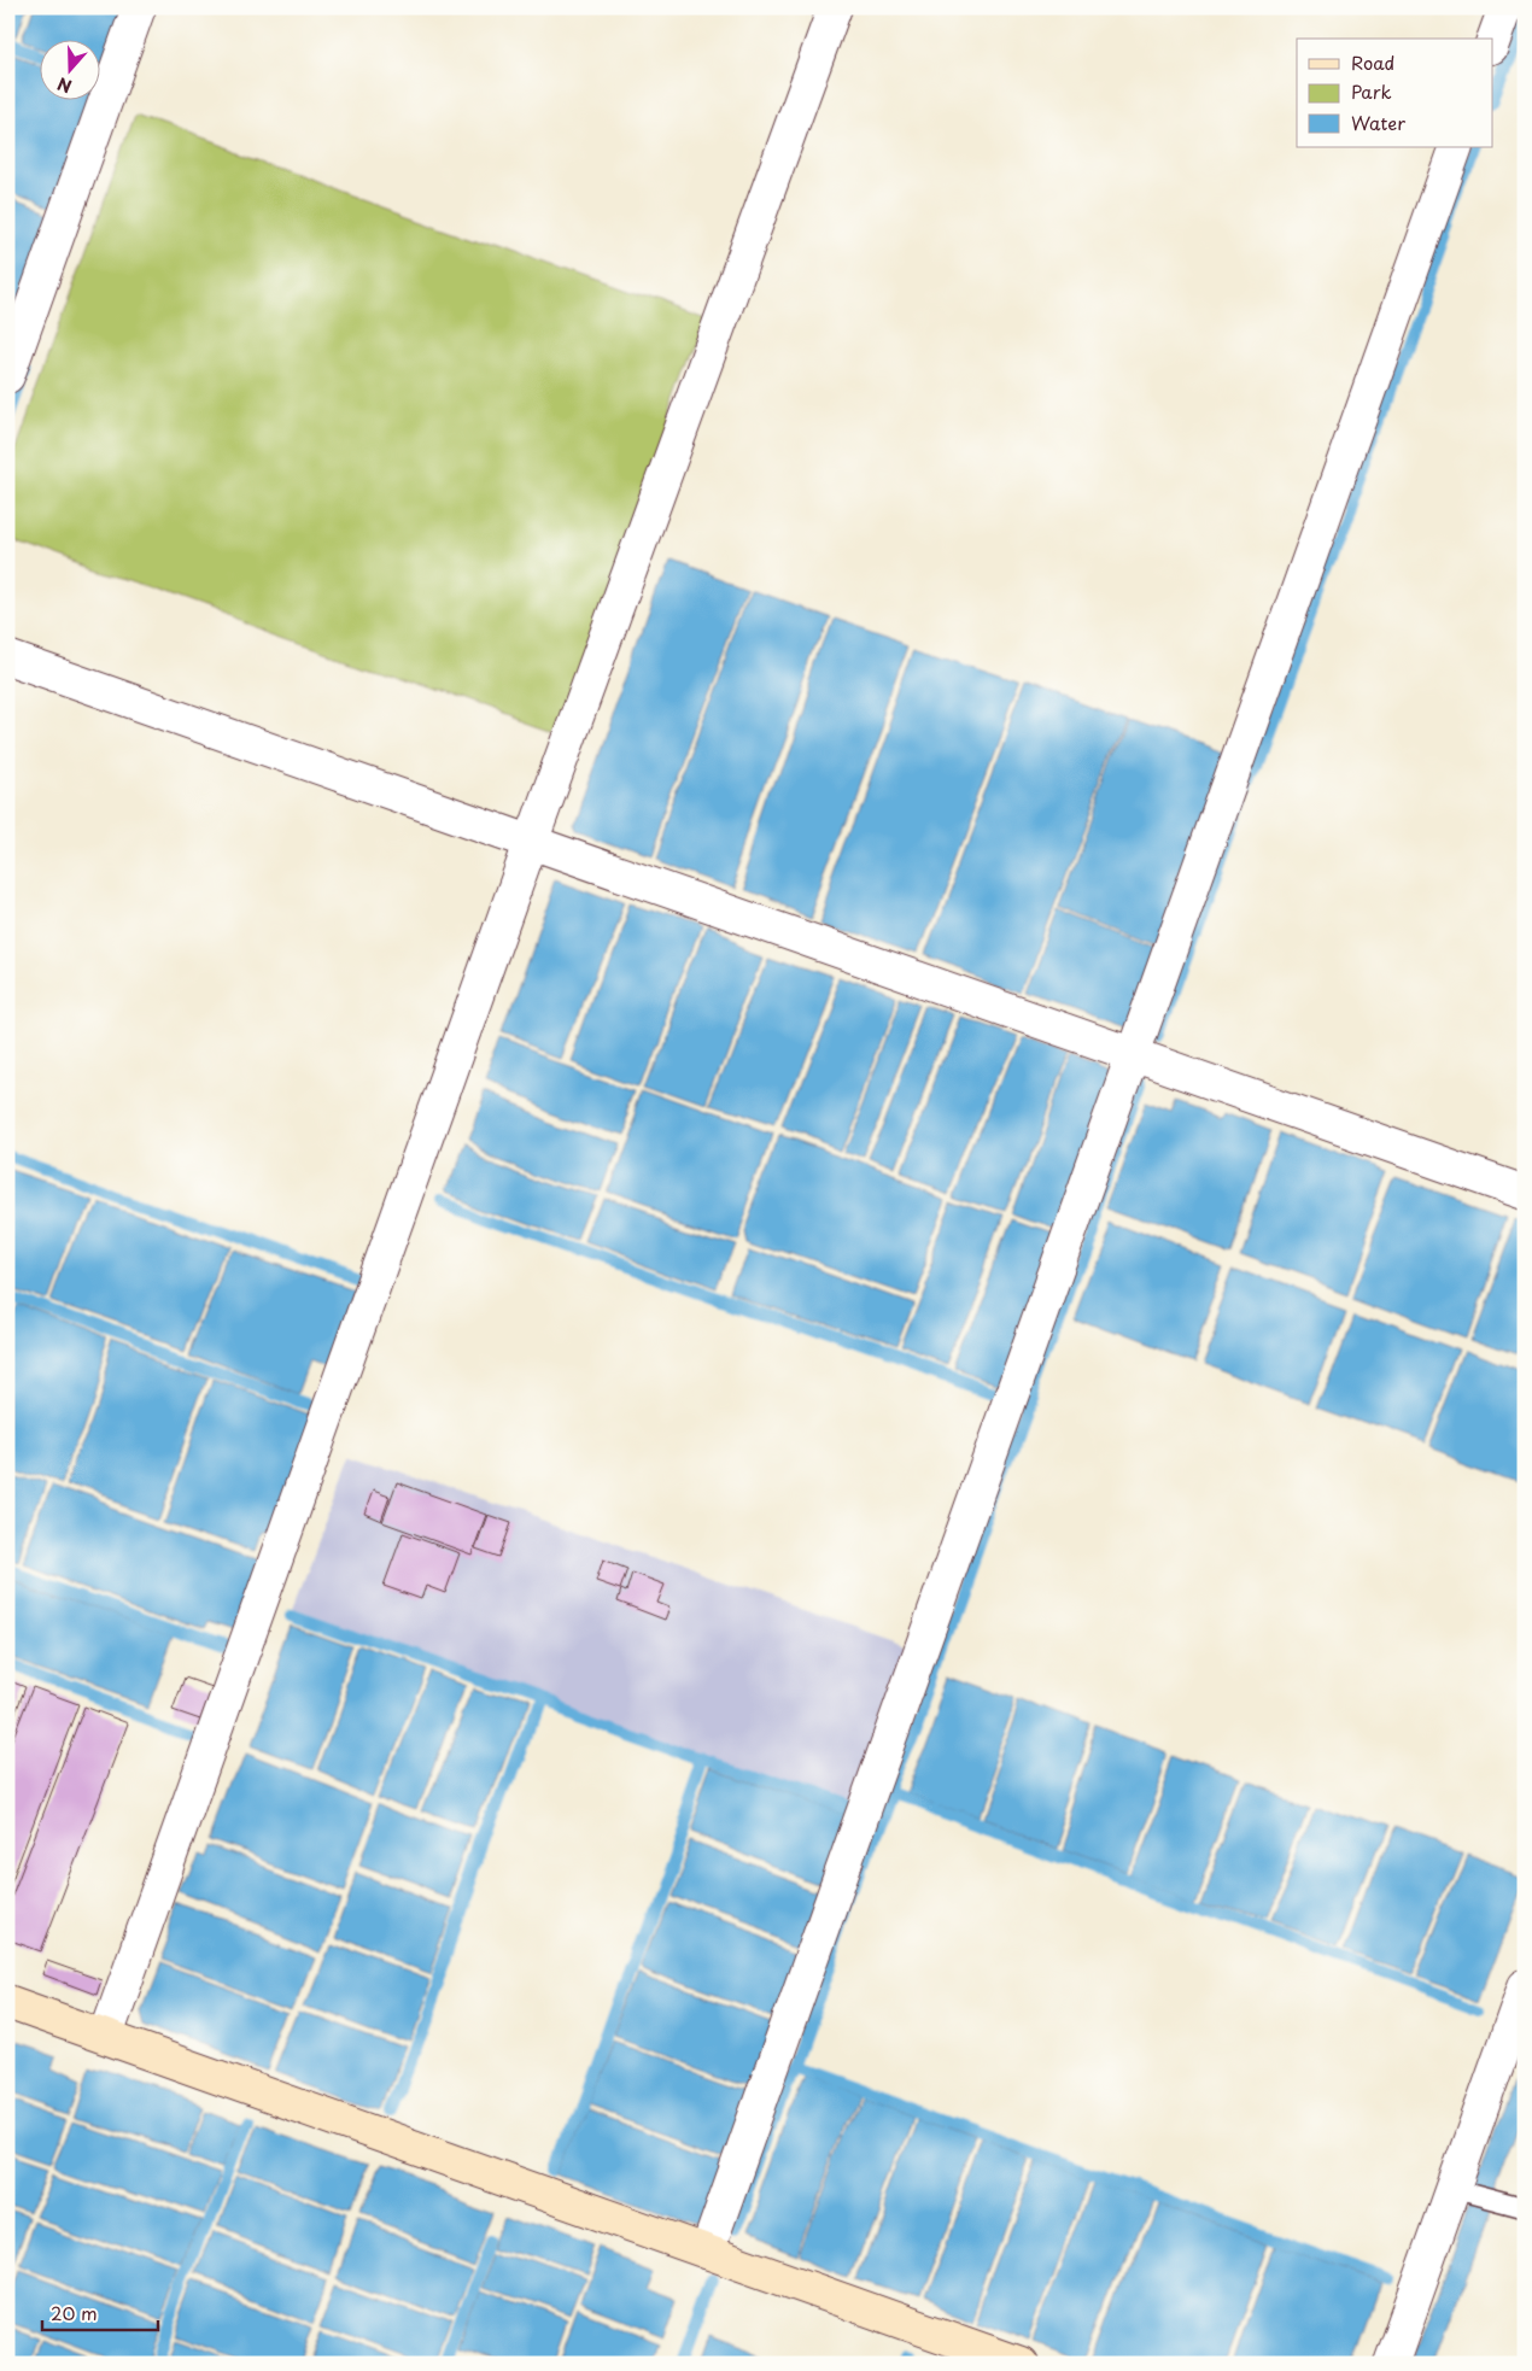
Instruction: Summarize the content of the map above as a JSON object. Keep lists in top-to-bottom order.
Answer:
{
  "legend": ["Road", "Park", "Water"],
  "scale_bar": "20 m",
  "north": "bottom"
}
